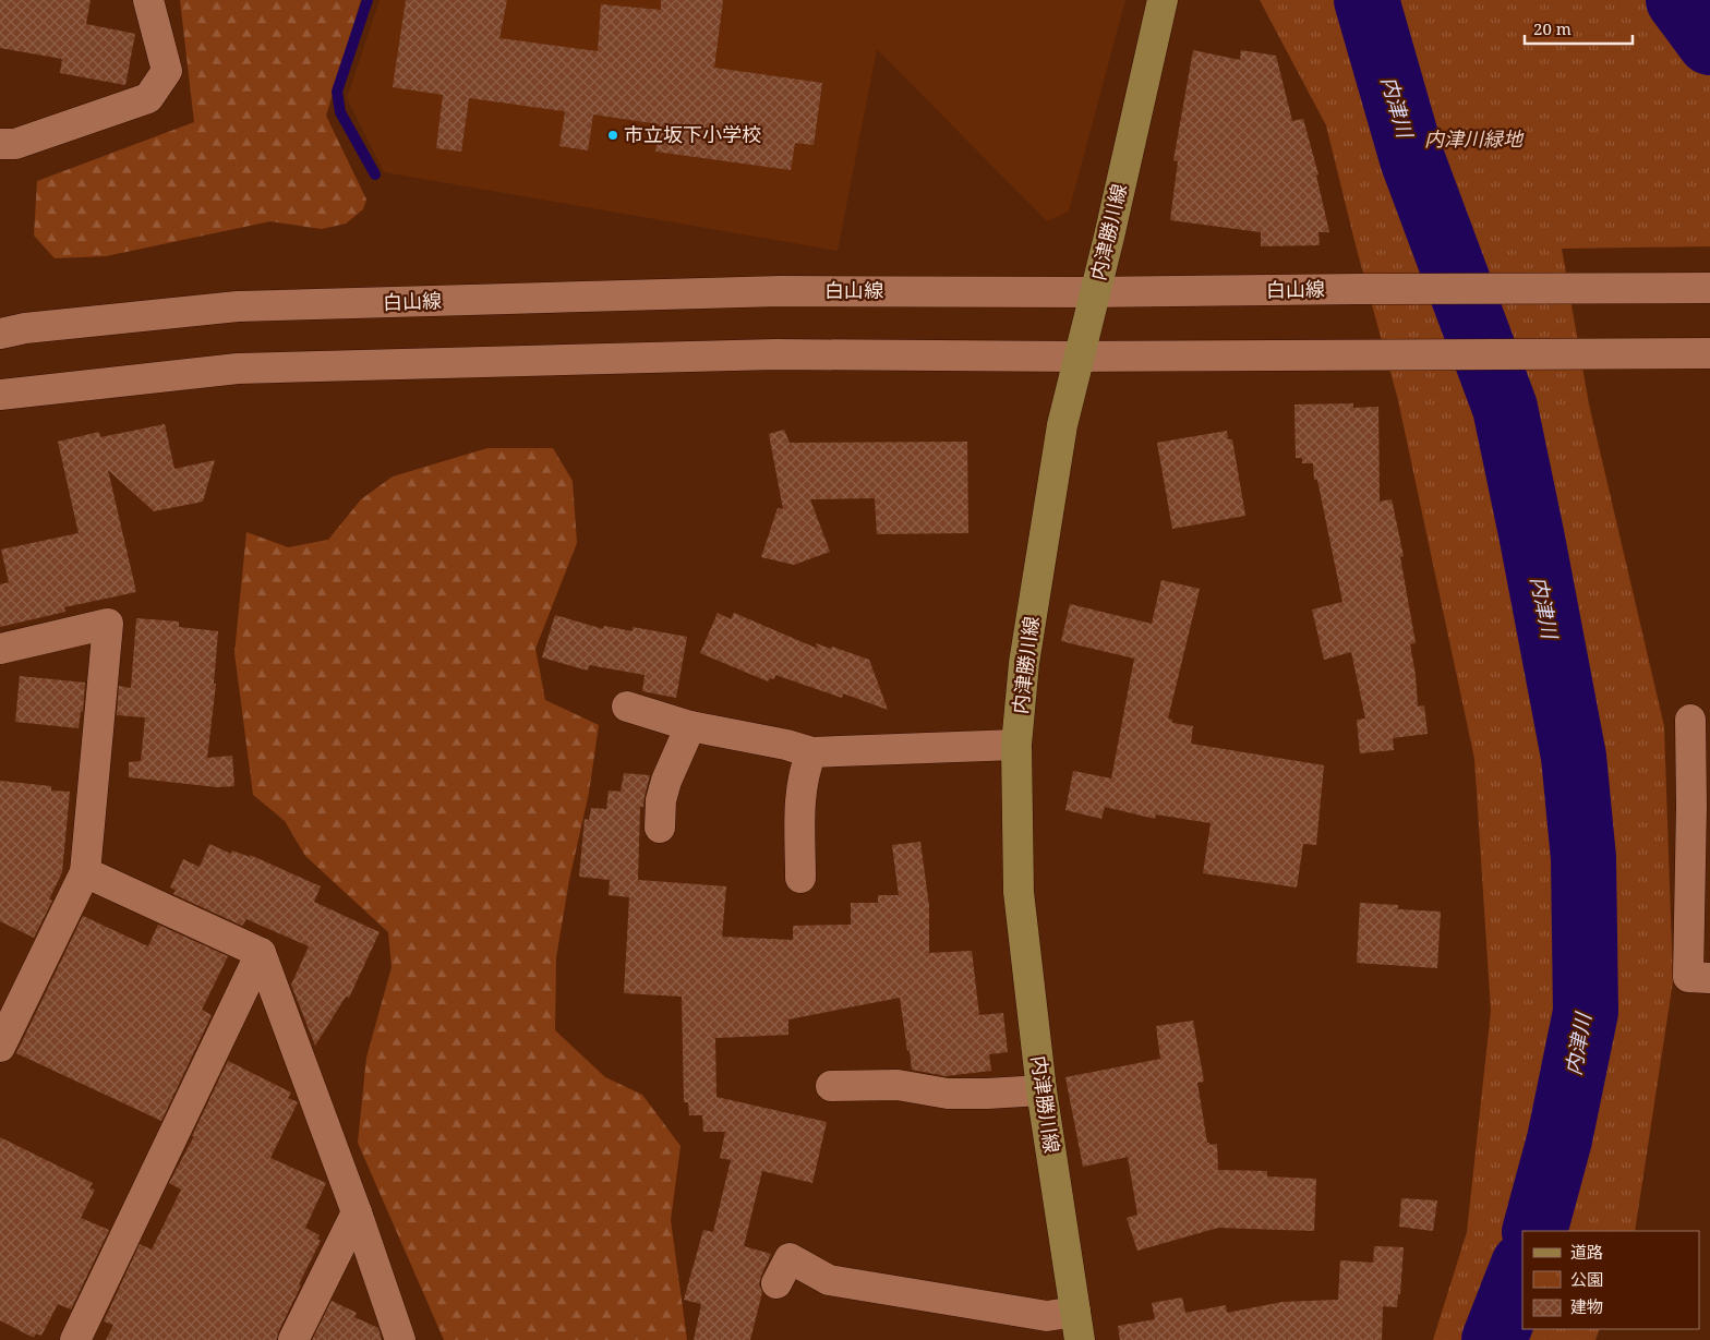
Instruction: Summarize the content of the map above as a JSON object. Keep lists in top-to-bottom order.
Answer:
{
  "streets": {
    "main road": ["内津勝川線"],
    "street": ["白山線"]
  },
  "crossings": [
    ["内津勝川線", "白山線"]
  ],
  "water": ["内津川"],
  "parks": ["内津川緑地"],
  "places": ["市立坂下小学校"],
  "legend": ["道路", "公園", "建物"],
  "scale_bar": "20 m"
}
